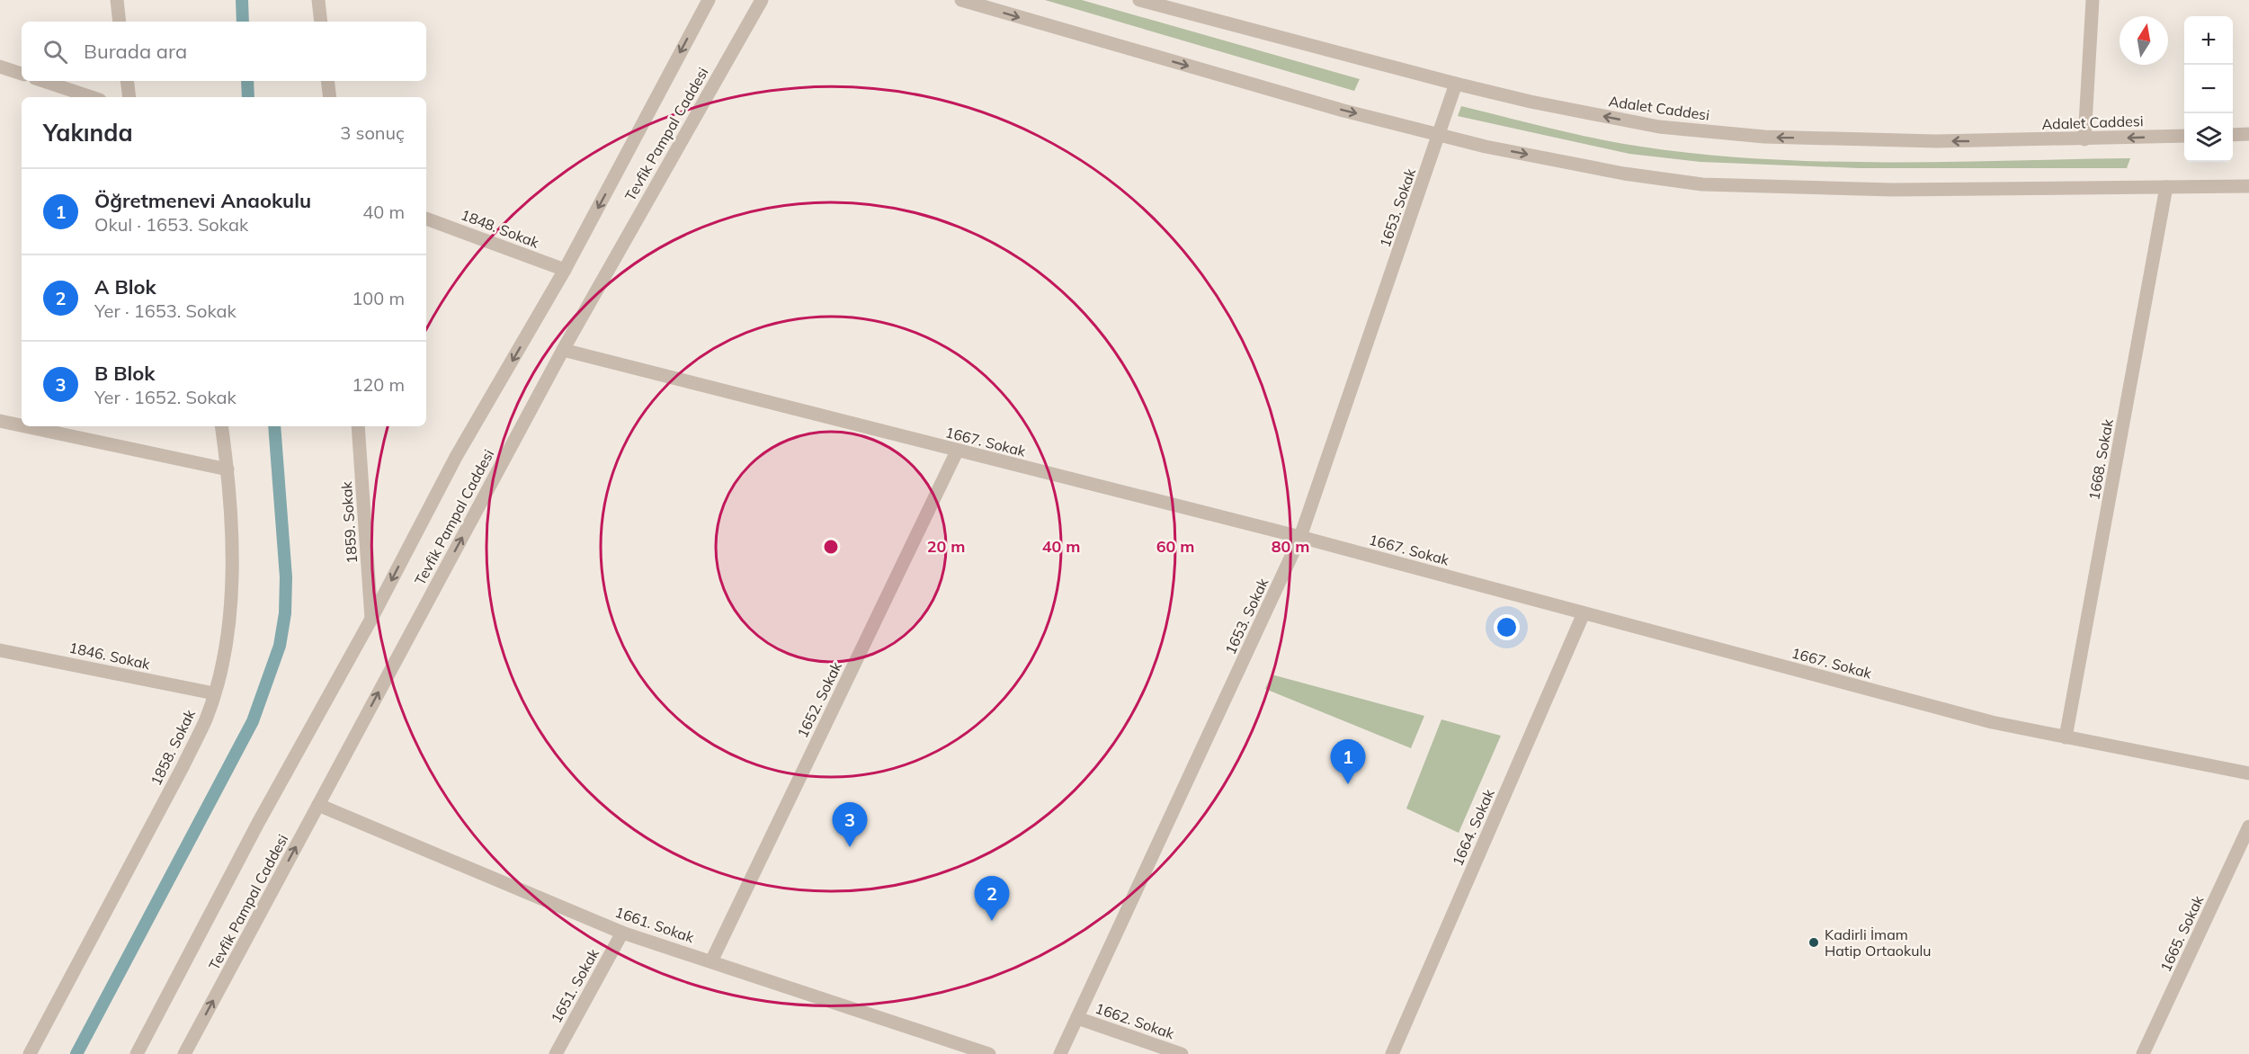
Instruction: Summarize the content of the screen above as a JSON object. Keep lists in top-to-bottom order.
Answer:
{
  "streets": {
    "street": [
      "Adalet Caddesi",
      "Tevfik Pampal Caddesi",
      "1653. Sokak",
      "1848. Sokak",
      "1667. Sokak",
      "1668. Sokak",
      "1859. Sokak",
      "1846. Sokak",
      "1652. Sokak",
      "1858. Sokak",
      "1664. Sokak",
      "1661. Sokak",
      "1665. Sokak",
      "1651. Sokak",
      "1662. Sokak"
    ]
  },
  "crossings": [
    ["Adalet Caddesi", "1653. Sokak"],
    ["Tevfik Pampal Caddesi", "1848. Sokak"],
    ["Tevfik Pampal Caddesi", "1667. Sokak"],
    ["Tevfik Pampal Caddesi", "1859. Sokak"],
    ["Tevfik Pampal Caddesi", "1661. Sokak"],
    ["1653. Sokak", "1667. Sokak"],
    ["1653. Sokak", "1662. Sokak"],
    ["1667. Sokak", "1668. Sokak"],
    ["1667. Sokak", "1652. Sokak"],
    ["1667. Sokak", "1664. Sokak"],
    ["1846. Sokak", "1858. Sokak"],
    ["1652. Sokak", "1661. Sokak"],
    ["1661. Sokak", "1651. Sokak"]
  ],
  "places": ["Kadirli İmam Hatip Ortaokulu"],
  "north": "top",
  "page": {
    "map_buttons": ["+", "−"],
    "search": "Burada ara",
    "heading": ["Yakında", "3 sonuç"],
    "list": [
      {
        "mark": "1",
        "name": "Öğretmenevi Anaokulu",
        "note": "Okul · 1653. Sokak",
        "value": "40 m"
      },
      {
        "mark": "2",
        "name": "A Blok",
        "note": "Yer · 1653. Sokak",
        "value": "100 m"
      },
      {
        "mark": "3",
        "name": "B Blok",
        "note": "Yer · 1652. Sokak",
        "value": "120 m"
      }
    ],
    "pins": ["1", "3", "2"]
  },
  "rings": [
    "20 m",
    "40 m",
    "60 m",
    "80 m"
  ]
}
